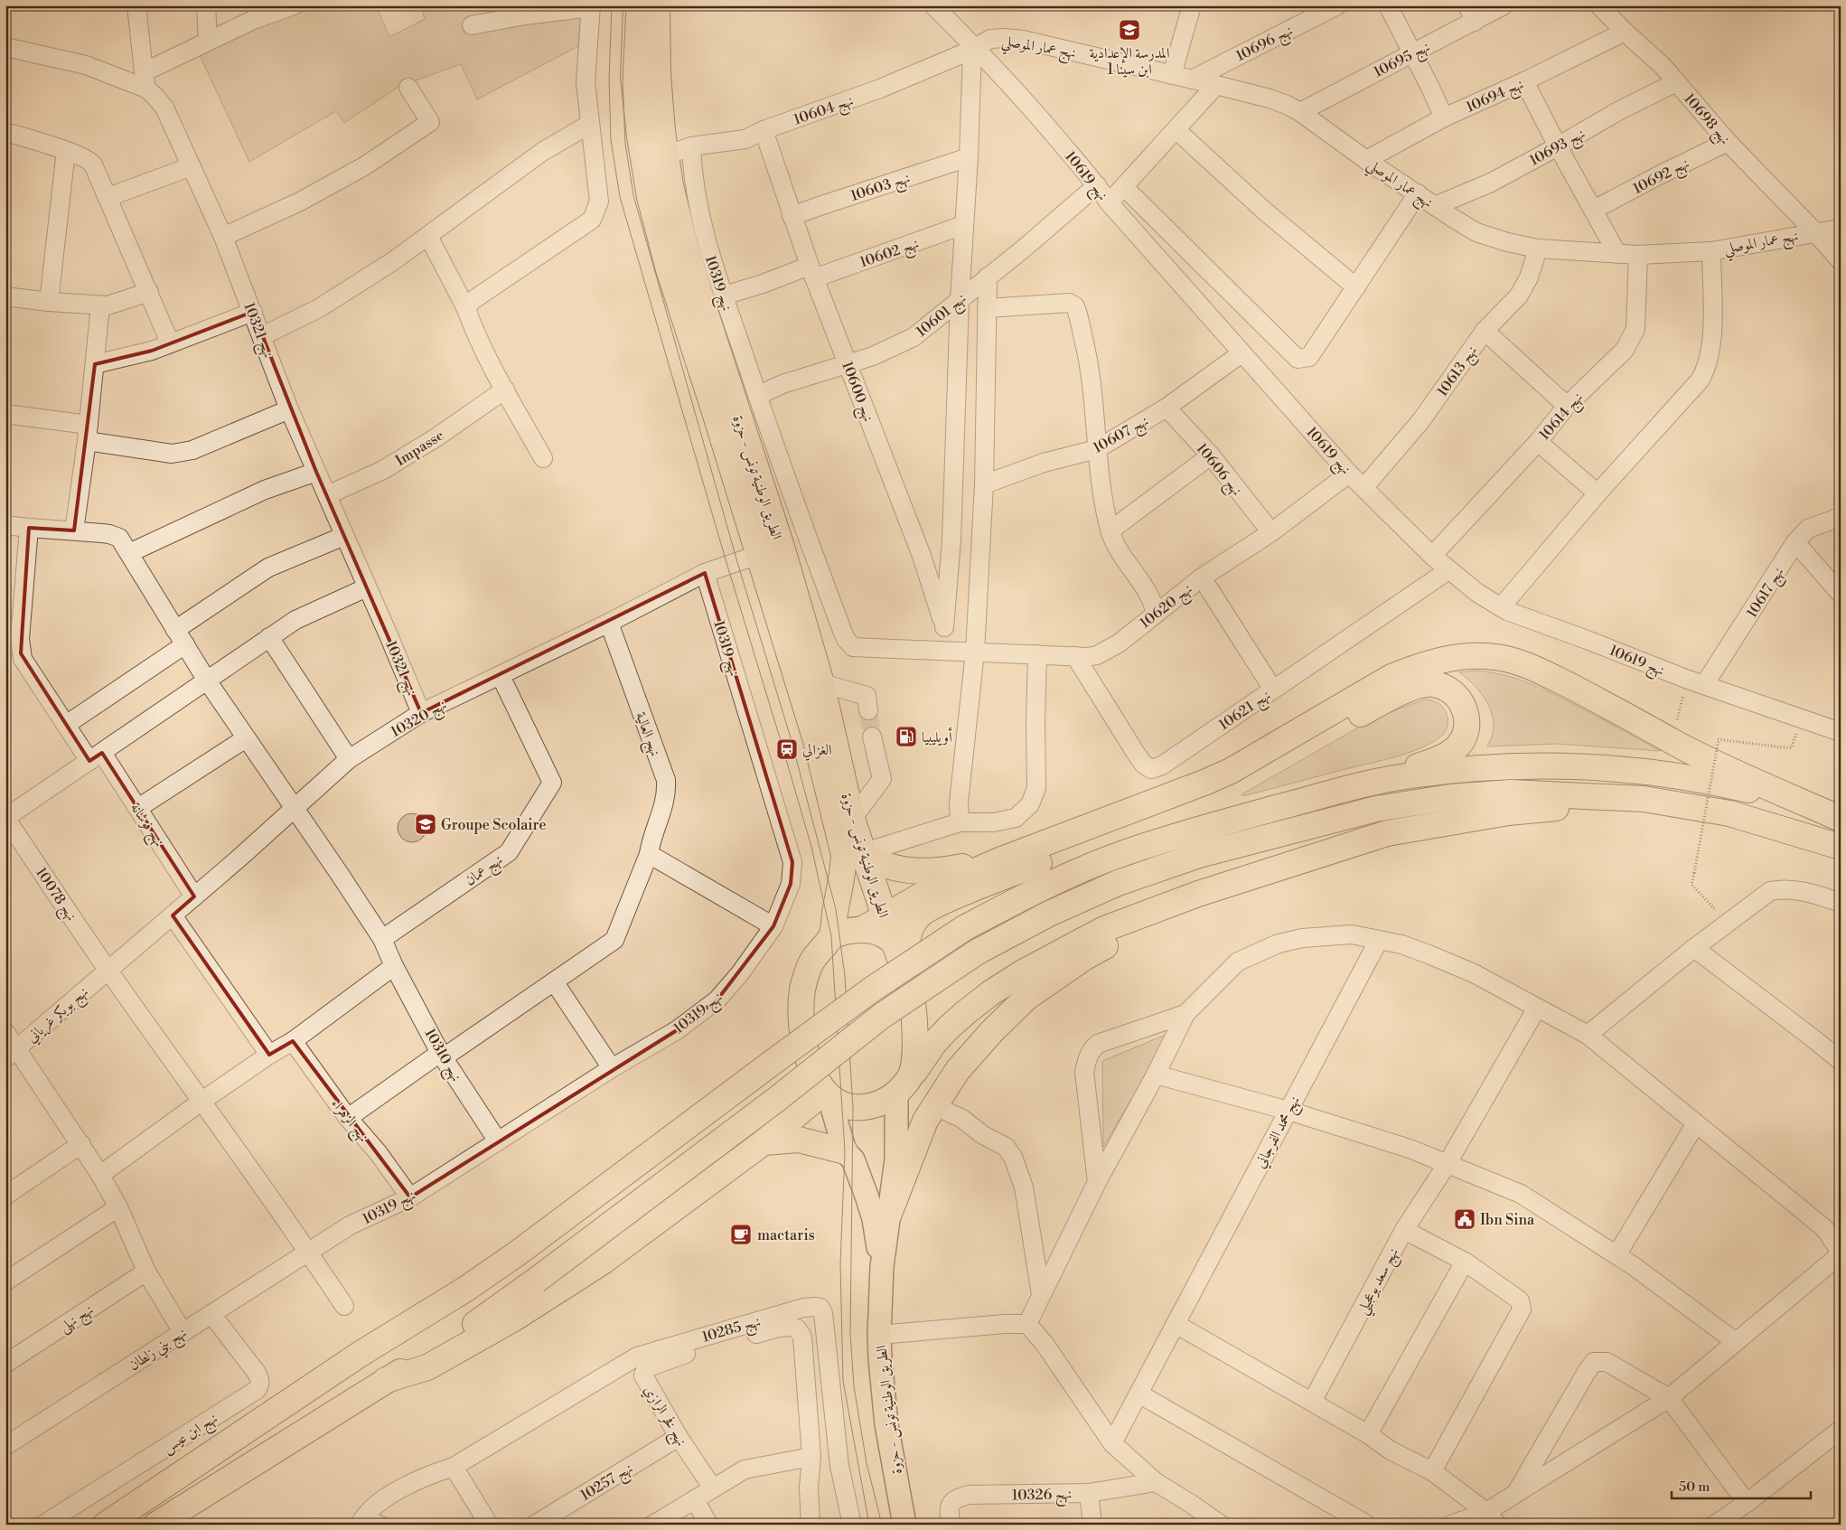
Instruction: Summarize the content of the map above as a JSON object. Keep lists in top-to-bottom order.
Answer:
{
  "streets": {
    "highway": ["الطريق الوطنية تونس - حزوة"],
    "street": [
      "نهج 10696",
      "نهج عمار الموصلي",
      "نهج 10695",
      "نهج 10694",
      "نهج 10604",
      "نهج 10698",
      "نهج 10693",
      "نهج 10619",
      "نهج 10692",
      "نهج 10603",
      "نهج 10602",
      "نهج 10319",
      "نهج 10601",
      "نهج 10321",
      "نهج 10613",
      "نهج 10600",
      "نهج 10614",
      "نهج 10607",
      "Impasse",
      "نهج 10606",
      "نهج 10617",
      "نهج 10620",
      "نهج 10621",
      "نهج 10320",
      "نهج العالية",
      "نهج فوشانة",
      "نهج عمان",
      "نهج 10078",
      "نهج بوبكر غرياني",
      "نهج 10310",
      "نهج الزهراء",
      "نهج محمد الفرجاني",
      "نهج سعد بوعجيلي",
      "نهج نهلى",
      "نهج 10285",
      "نهج بني زلطان",
      "نهج فخر الرازي",
      "نهج ابن عيس",
      "نهج 10257",
      "نهج 10326"
    ]
  },
  "crossings": [
    ["نهج 10696", "نهج عمار الموصلي"],
    ["نهج عمار الموصلي", "نهج 10695"],
    ["نهج عمار الموصلي", "نهج 10694"],
    ["نهج عمار الموصلي", "نهج 10604"],
    ["نهج عمار الموصلي", "نهج 10698"],
    ["نهج عمار الموصلي", "نهج 10693"],
    ["نهج عمار الموصلي", "نهج 10619"],
    ["نهج عمار الموصلي", "نهج 10613"],
    ["نهج عمار الموصلي", "نهج 10614"],
    ["نهج 10694", "نهج 10698"],
    ["نهج 10604", "نهج 10619"],
    ["نهج 10604", "نهج 10319"],
    ["نهج 10604", "نهج 10600"],
    ["نهج 10604", "الطريق الوطنية تونس - حزوة"],
    ["نهج 10698", "نهج 10693"],
    ["نهج 10698", "نهج 10692"],
    ["نهج 10619", "نهج 10601"],
    ["نهج 10619", "نهج 10613"],
    ["نهج 10619", "نهج 10614"],
    ["نهج 10619", "نهج 10607"],
    ["نهج 10619", "نهج 10617"],
    ["نهج 10619", "نهج 10620"],
    ["نهج 10619", "نهج 10621"],
    ["نهج 10603", "نهج 10600"],
    ["نهج 10602", "نهج 10319"],
    ["نهج 10602", "نهج 10600"],
    ["نهج 10319", "نهج 10601"],
    ["نهج 10319", "نهج 10600"],
    ["نهج 10319", "نهج 10620"],
    ["نهج 10319", "نهج 10320"],
    ["نهج 10319", "نهج 10078"],
    ["نهج 10319", "نهج 10310"],
    ["نهج 10319", "نهج الزهراء"],
    ["نهج 10319", "نهج بني زلطان"],
    ["نهج 10601", "نهج 10600"],
    ["نهج 10321", "Impasse"],
    ["نهج 10321", "نهج 10320"],
    ["نهج 10600", "نهج 10620"],
    ["نهج 10607", "نهج 10606"],
    ["نهج 10606", "نهج 10620"],
    ["الطريق الوطنية تونس - حزوة", "نهج 10320"],
    ["نهج 10620", "نهج 10621"],
    ["نهج 10320", "نهج العالية"],
    ["نهج 10320", "نهج فوشانة"],
    ["نهج 10320", "نهج عمان"],
    ["نهج 10320", "نهج 10078"],
    ["نهج 10320", "نهج بوبكر غرياني"],
    ["نهج 10320", "نهج 10310"],
    ["نهج العالية", "نهج 10310"],
    ["نهج العالية", "نهج الزهراء"],
    ["نهج فوشانة", "نهج 10310"],
    ["نهج عمان", "نهج 10310"],
    ["نهج 10078", "نهج بوبكر غرياني"],
    ["نهج 10078", "نهج بني زلطان"],
    ["نهج بني زلطان", "نهج ابن عيس"],
    ["نهج فخر الرازي", "نهج 10257"]
  ],
  "places": {
    "school or university": ["المدرسة الإعدادية ابن سينا 1", "Groupe Scolaire"],
    "fuel station": ["أويليبيا"],
    "station": ["الغزالي"],
    "public building": ["Ibn Sina"],
    "cafe": ["mactaris"]
  },
  "scale_bar": "50 m"
}
